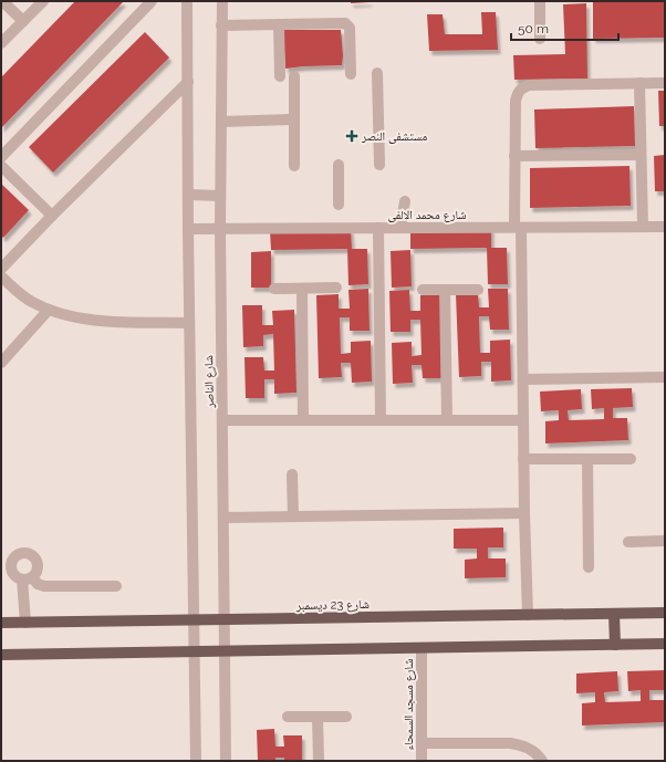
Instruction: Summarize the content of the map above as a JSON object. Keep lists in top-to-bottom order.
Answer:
{
  "streets": {
    "main road": ["شارع 23 ديسمبر"],
    "street": ["شارع محمد الالفى", "شارع الناصر", "شارع مسجد السمحاء"]
  },
  "crossings": [
    ["شارع محمد الالفى", "شارع الناصر"],
    ["شارع الناصر", "شارع 23 ديسمبر"]
  ],
  "places": {
    "health": ["مستشفى النصر"]
  },
  "scale_bar": "50 m"
}
